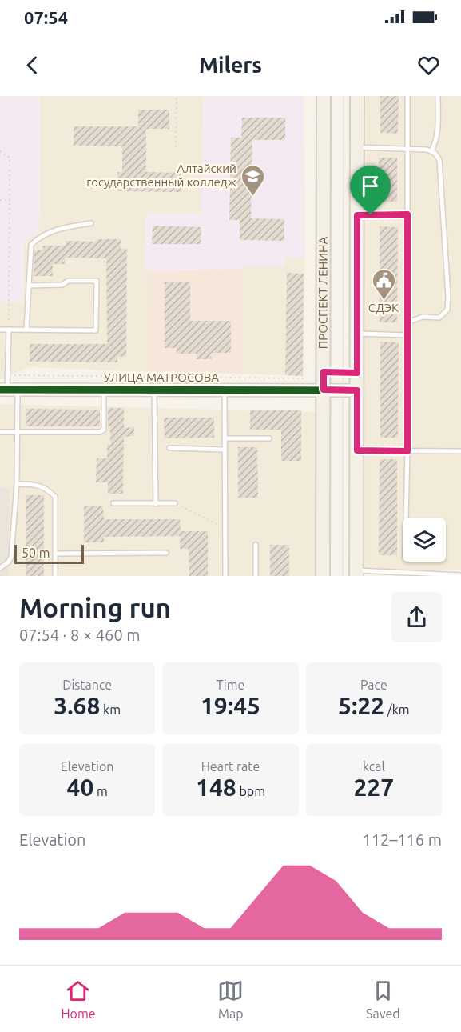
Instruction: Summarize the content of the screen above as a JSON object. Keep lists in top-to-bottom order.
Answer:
{
  "streets": {
    "main road": ["ПРОСПЕКТ ЛЕНИНА"],
    "street": ["УЛИЦА МАТРОСОВА"]
  },
  "crossings": [
    ["ПРОСПЕКТ ЛЕНИНА", "УЛИЦА МАТРОСОВА"]
  ],
  "places": {
    "school or university": ["Алтайский государственный колледж"],
    "public building": ["СДЭК"]
  },
  "scale_bar": "50 m",
  "page": {
    "status": "07:54",
    "header": "Milers",
    "scale": "50 m",
    "heading": ["Morning run", "07:54 · 8 × 460 m"],
    "stats": [
      ["Distance", "3.68 km"],
      ["Time", "19:45"],
      ["Pace", "5:22 /km"],
      ["Elevation", "40 m"],
      ["Heart rate", "148 bpm"],
      ["kcal", "227"]
    ],
    "chart": ["Elevation", "112–116 m"],
    "tabs": ["Home", "Map", "Saved"]
  }
}
